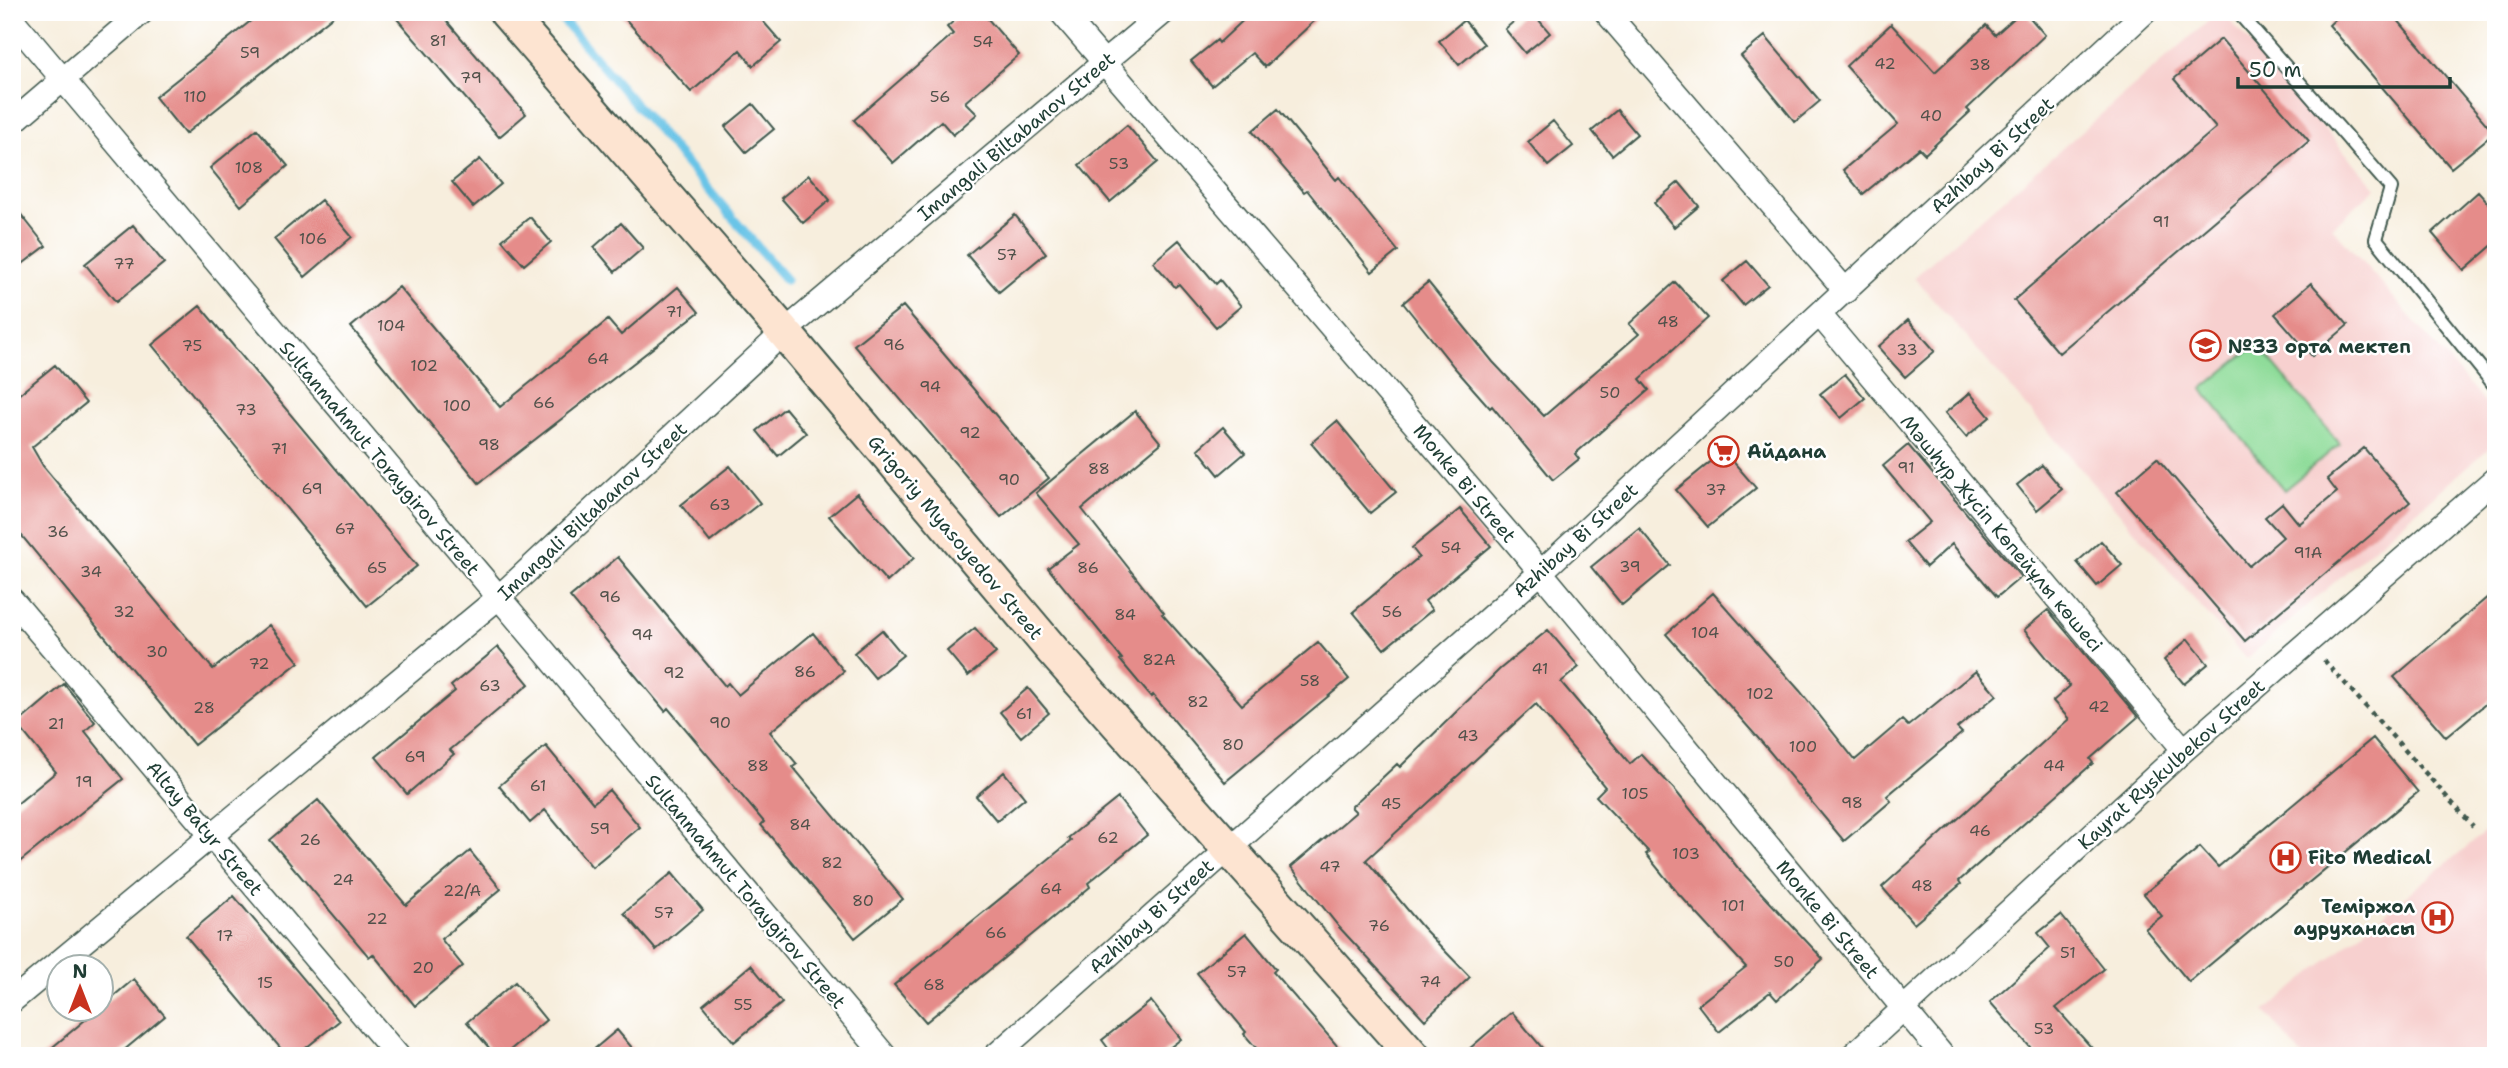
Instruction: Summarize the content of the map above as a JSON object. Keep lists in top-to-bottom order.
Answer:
{
  "streets": {
    "main road": ["Grigoriy Myasoyedov Street"],
    "street": [
      "Imangali Biltabanov Street",
      "Azhibay Bi Street",
      "Sultanmahmut Toraygirov Street",
      "Monke Bi Street",
      "Мәшһүр Жүсіп Көпейұлы көшесі",
      "Kayrat Ryskulbekov Street",
      "Altay Batyr Street"
    ]
  },
  "crossings": [
    ["Imangali Biltabanov Street", "Sultanmahmut Toraygirov Street"],
    ["Imangali Biltabanov Street", "Monke Bi Street"],
    ["Imangali Biltabanov Street", "Grigoriy Myasoyedov Street"],
    ["Imangali Biltabanov Street", "Altay Batyr Street"],
    ["Azhibay Bi Street", "Monke Bi Street"],
    ["Azhibay Bi Street", "Мәшһүр Жүсіп Көпейұлы көшесі"],
    ["Azhibay Bi Street", "Grigoriy Myasoyedov Street"],
    ["Monke Bi Street", "Kayrat Ryskulbekov Street"],
    ["Мәшһүр Жүсіп Көпейұлы көшесі", "Kayrat Ryskulbekov Street"]
  ],
  "places": {
    "school or university": ["№33 орта мектеп"],
    "supermarket": ["Айдана"],
    "hospital": ["Fito Medical", "Теміржол ауруханасы"]
  },
  "house_numbers": [
    "81",
    "54",
    "59",
    "42",
    "38",
    "79",
    "110",
    "56",
    "40",
    "53",
    "108",
    "91",
    "106",
    "57",
    "77",
    "71",
    "48",
    "104",
    "96",
    "75",
    "33",
    "64",
    "102",
    "94",
    "50",
    "66",
    "100",
    "73",
    "92",
    "98",
    "71",
    "91",
    "88",
    "90",
    "69",
    "37",
    "63",
    "67",
    "36",
    "54",
    "91А",
    "39",
    "65",
    "86",
    "34",
    "96",
    "32",
    "56",
    "84",
    "104",
    "94",
    "30",
    "82А",
    "72",
    "41",
    "86",
    "92",
    "58",
    "63",
    "102",
    "82",
    "42",
    "28",
    "61",
    "90",
    "21",
    "43",
    "80",
    "100",
    "69",
    "88",
    "44",
    "19",
    "61",
    "105",
    "98",
    "45",
    "84",
    "59",
    "46",
    "62",
    "26",
    "103",
    "82",
    "47",
    "24",
    "48",
    "64",
    "22/А",
    "80",
    "101",
    "57",
    "22",
    "76",
    "66",
    "17",
    "51",
    "50",
    "20",
    "57",
    "74",
    "15",
    "68",
    "55",
    "53"
  ],
  "scale_bar": "50 m",
  "north": "top"
}
